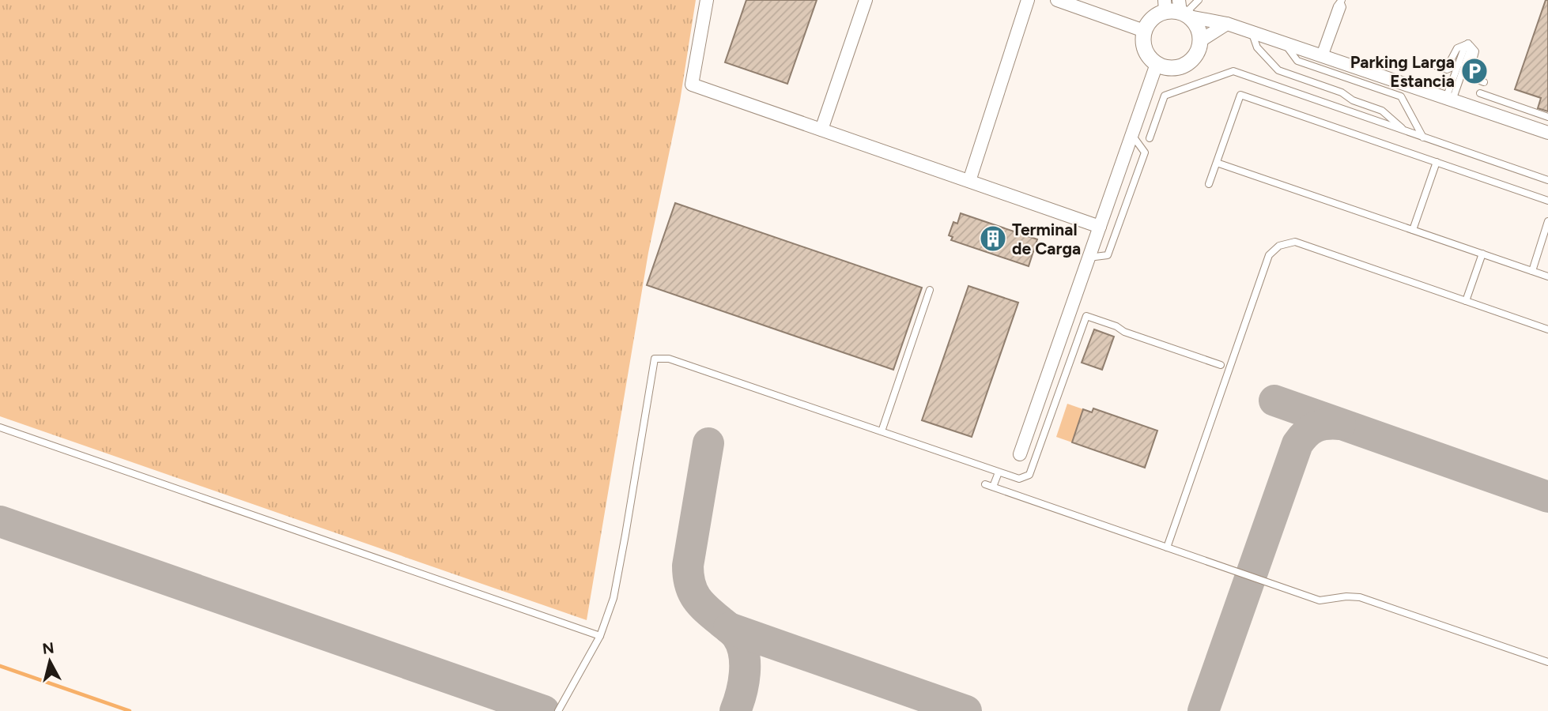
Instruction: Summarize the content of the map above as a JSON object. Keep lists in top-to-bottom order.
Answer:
{
  "places": {
    "parking": ["Parking Larga Estancia"],
    "building": ["Terminal de Carga"]
  },
  "north": "top"
}
